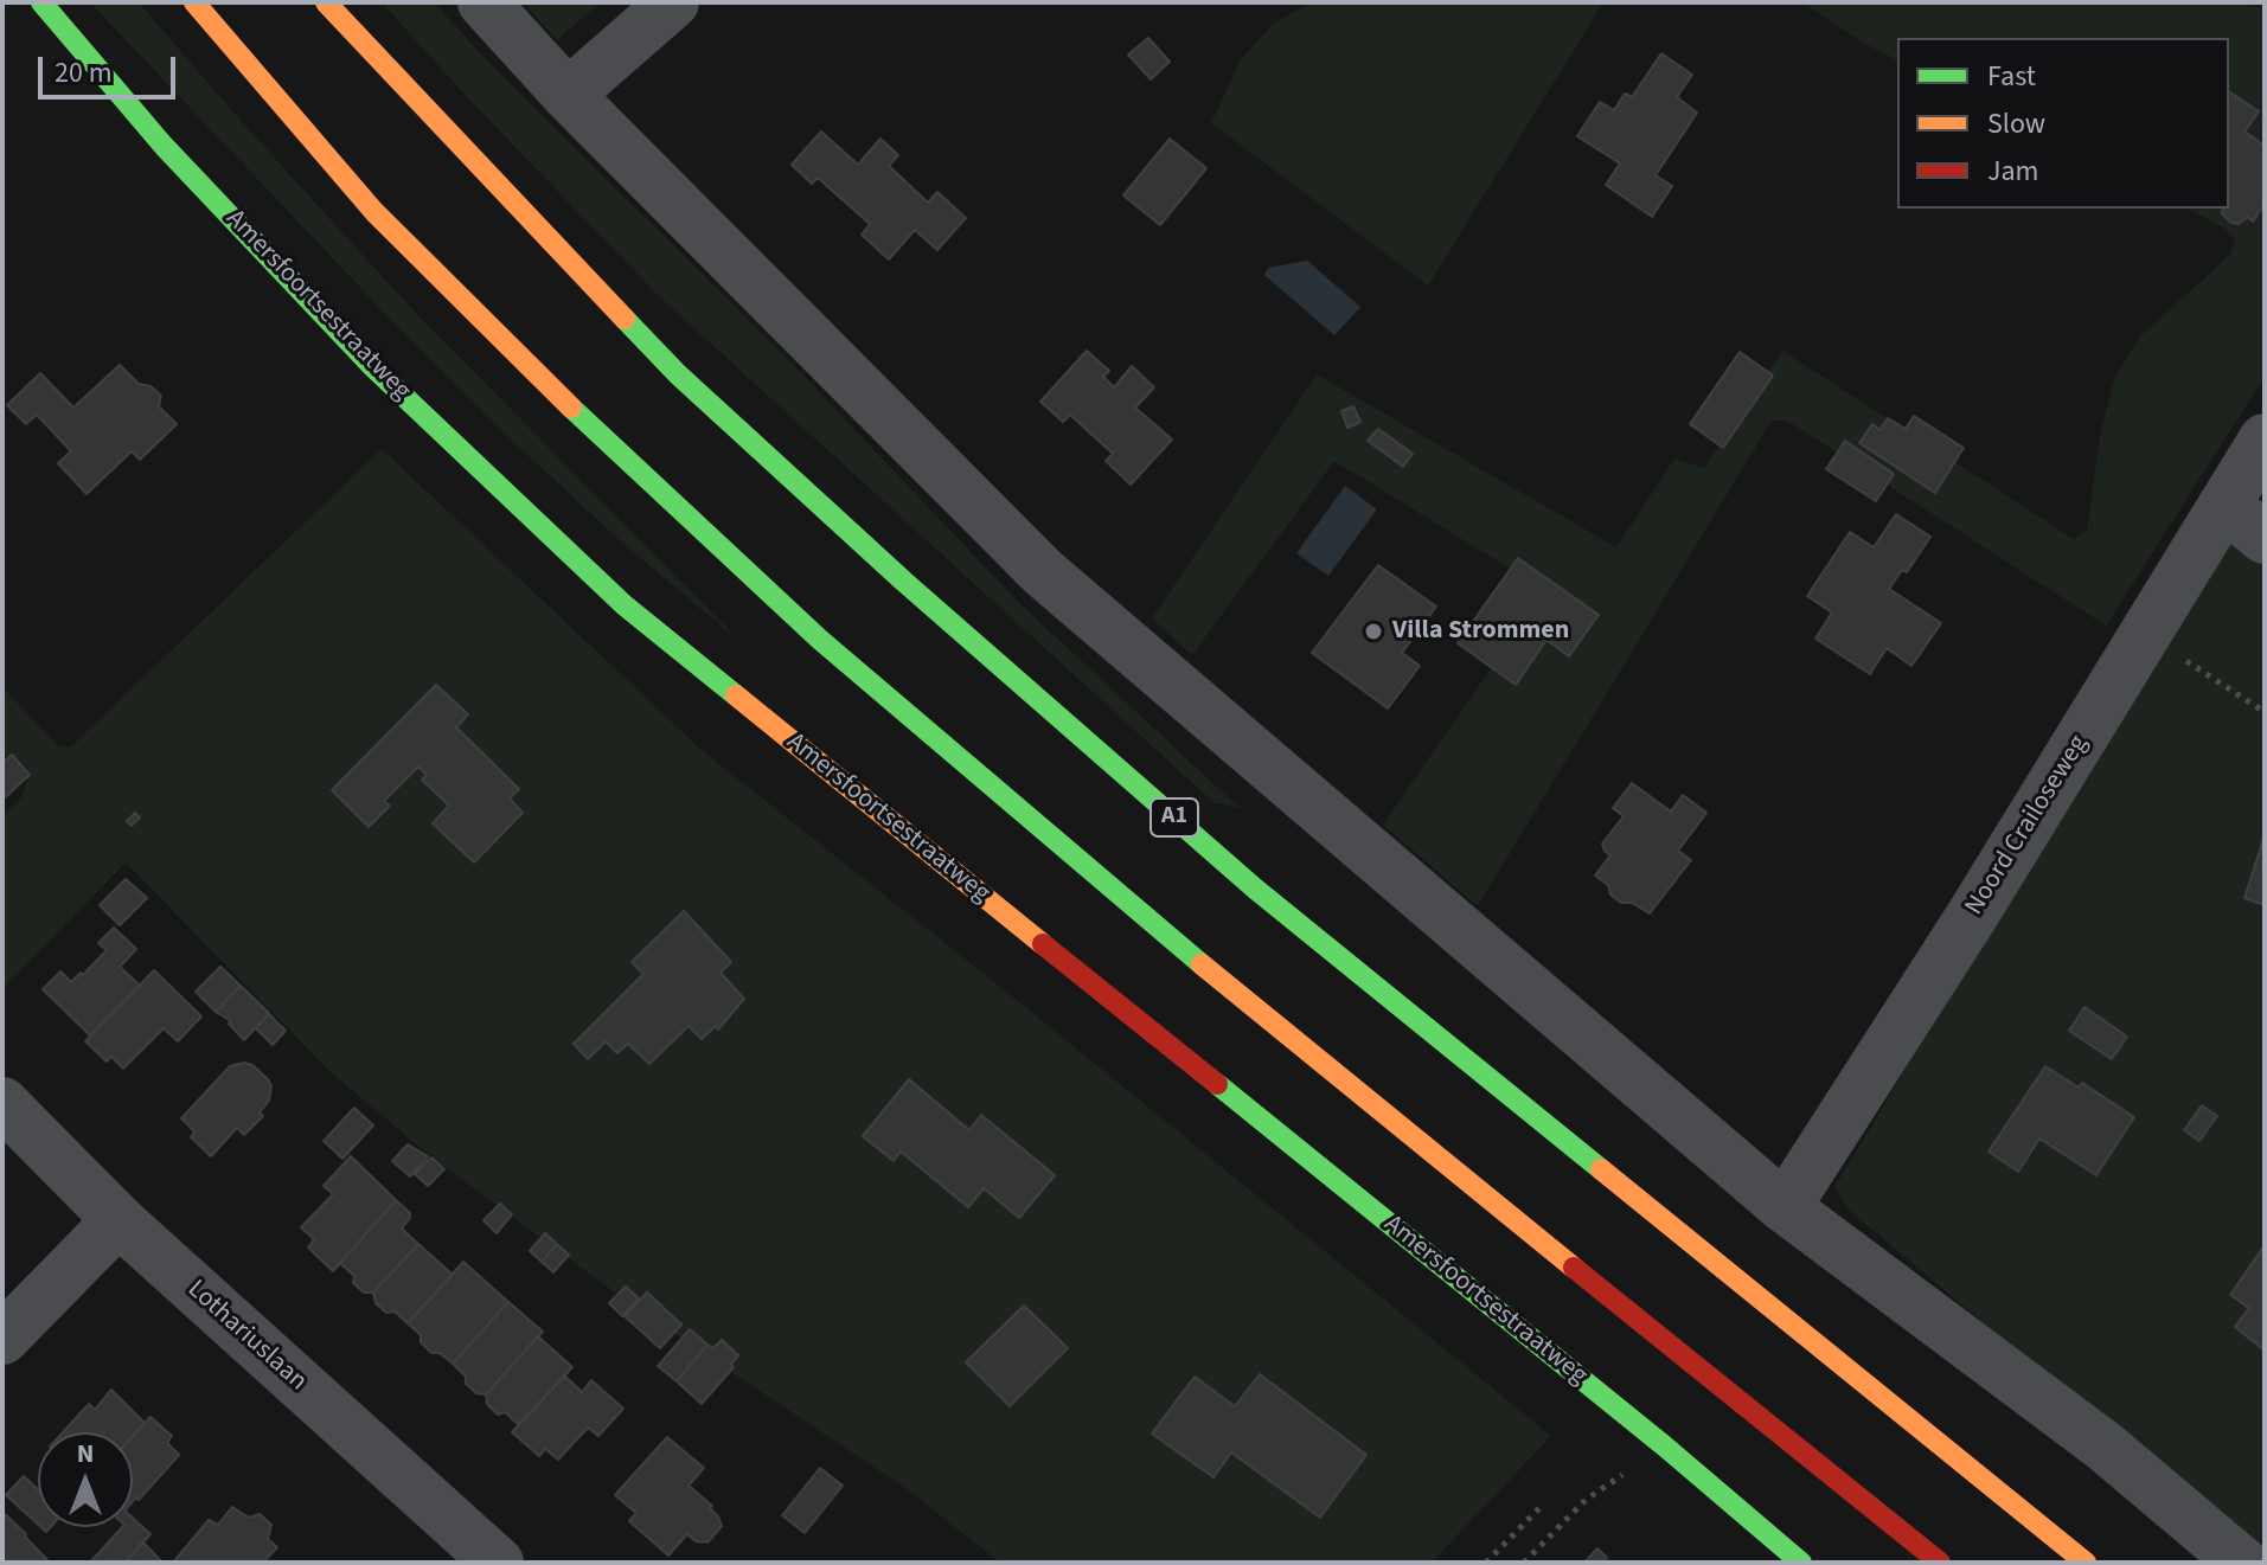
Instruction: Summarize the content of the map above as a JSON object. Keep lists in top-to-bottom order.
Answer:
{
  "streets": {
    "main road": ["Amersfoortsestraatweg", "A1"],
    "street": ["Noord Crailoseweg", "Lothariuslaan"]
  },
  "places": ["Villa Strommen"],
  "legend": ["Fast", "Slow", "Jam"],
  "scale_bar": "20 m",
  "north": "top"
}
